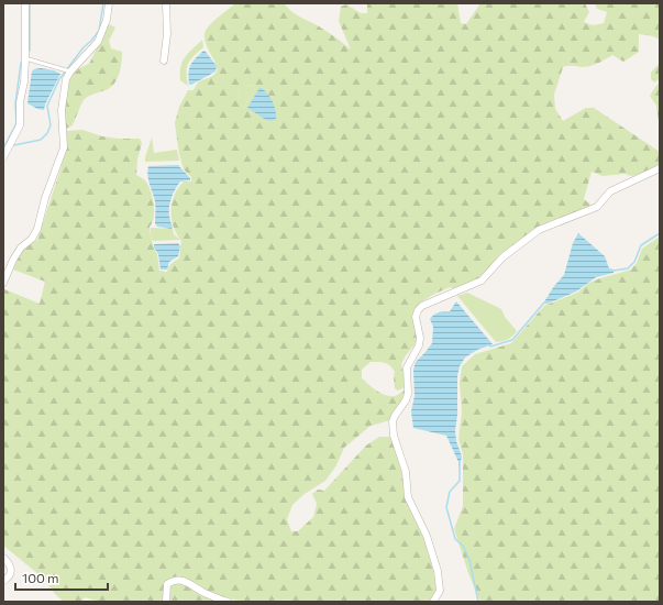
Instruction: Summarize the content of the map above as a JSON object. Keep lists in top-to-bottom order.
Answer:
{
  "scale_bar": "100 m"
}
